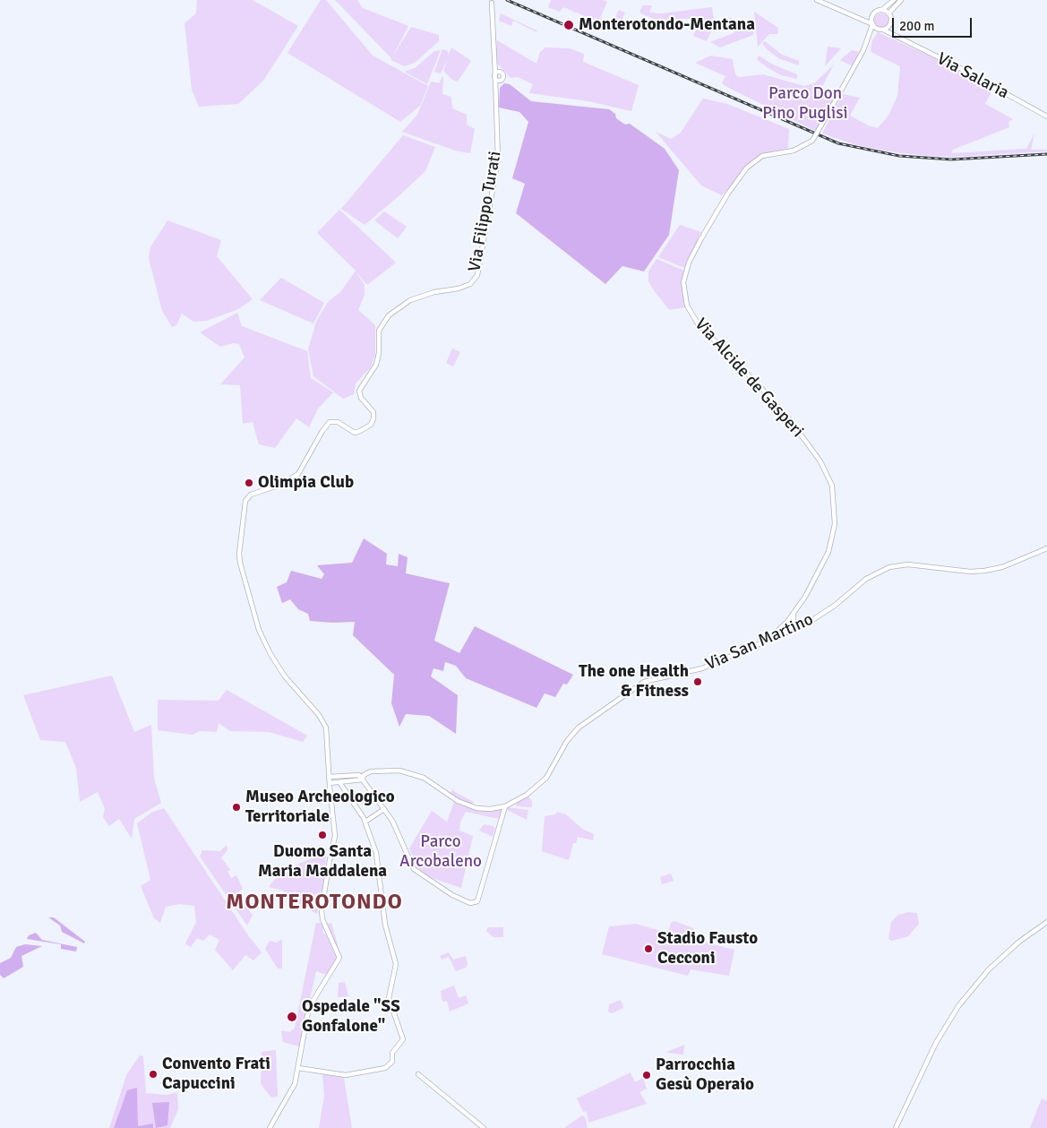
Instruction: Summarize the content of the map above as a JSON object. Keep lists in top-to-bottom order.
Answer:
{
  "streets": {
    "main road": [
      "Via Salaria",
      "Via Filippo Turati",
      "Via Alcide de Gasperi",
      "Via San Martino"
    ]
  },
  "crossings": [
    ["Via Alcide de Gasperi", "Via San Martino"]
  ],
  "districts": ["MONTEROTONDO"],
  "parks": ["Parco Don Pino Puglisi", "Parco Arcobaleno"],
  "places": [
    "Monterotondo-Mentana",
    "Olimpia Club",
    "The one Health & Fitness",
    "Museo Archeologico Territoriale",
    "Duomo Santa Maria Maddalena",
    "Stadio Fausto Cecconi",
    "Ospedale \"SS Gonfalone\"",
    "Convento Frati Capuccini",
    "Parrocchia Gesù Operaio"
  ],
  "scale_bar": "200 m"
}
